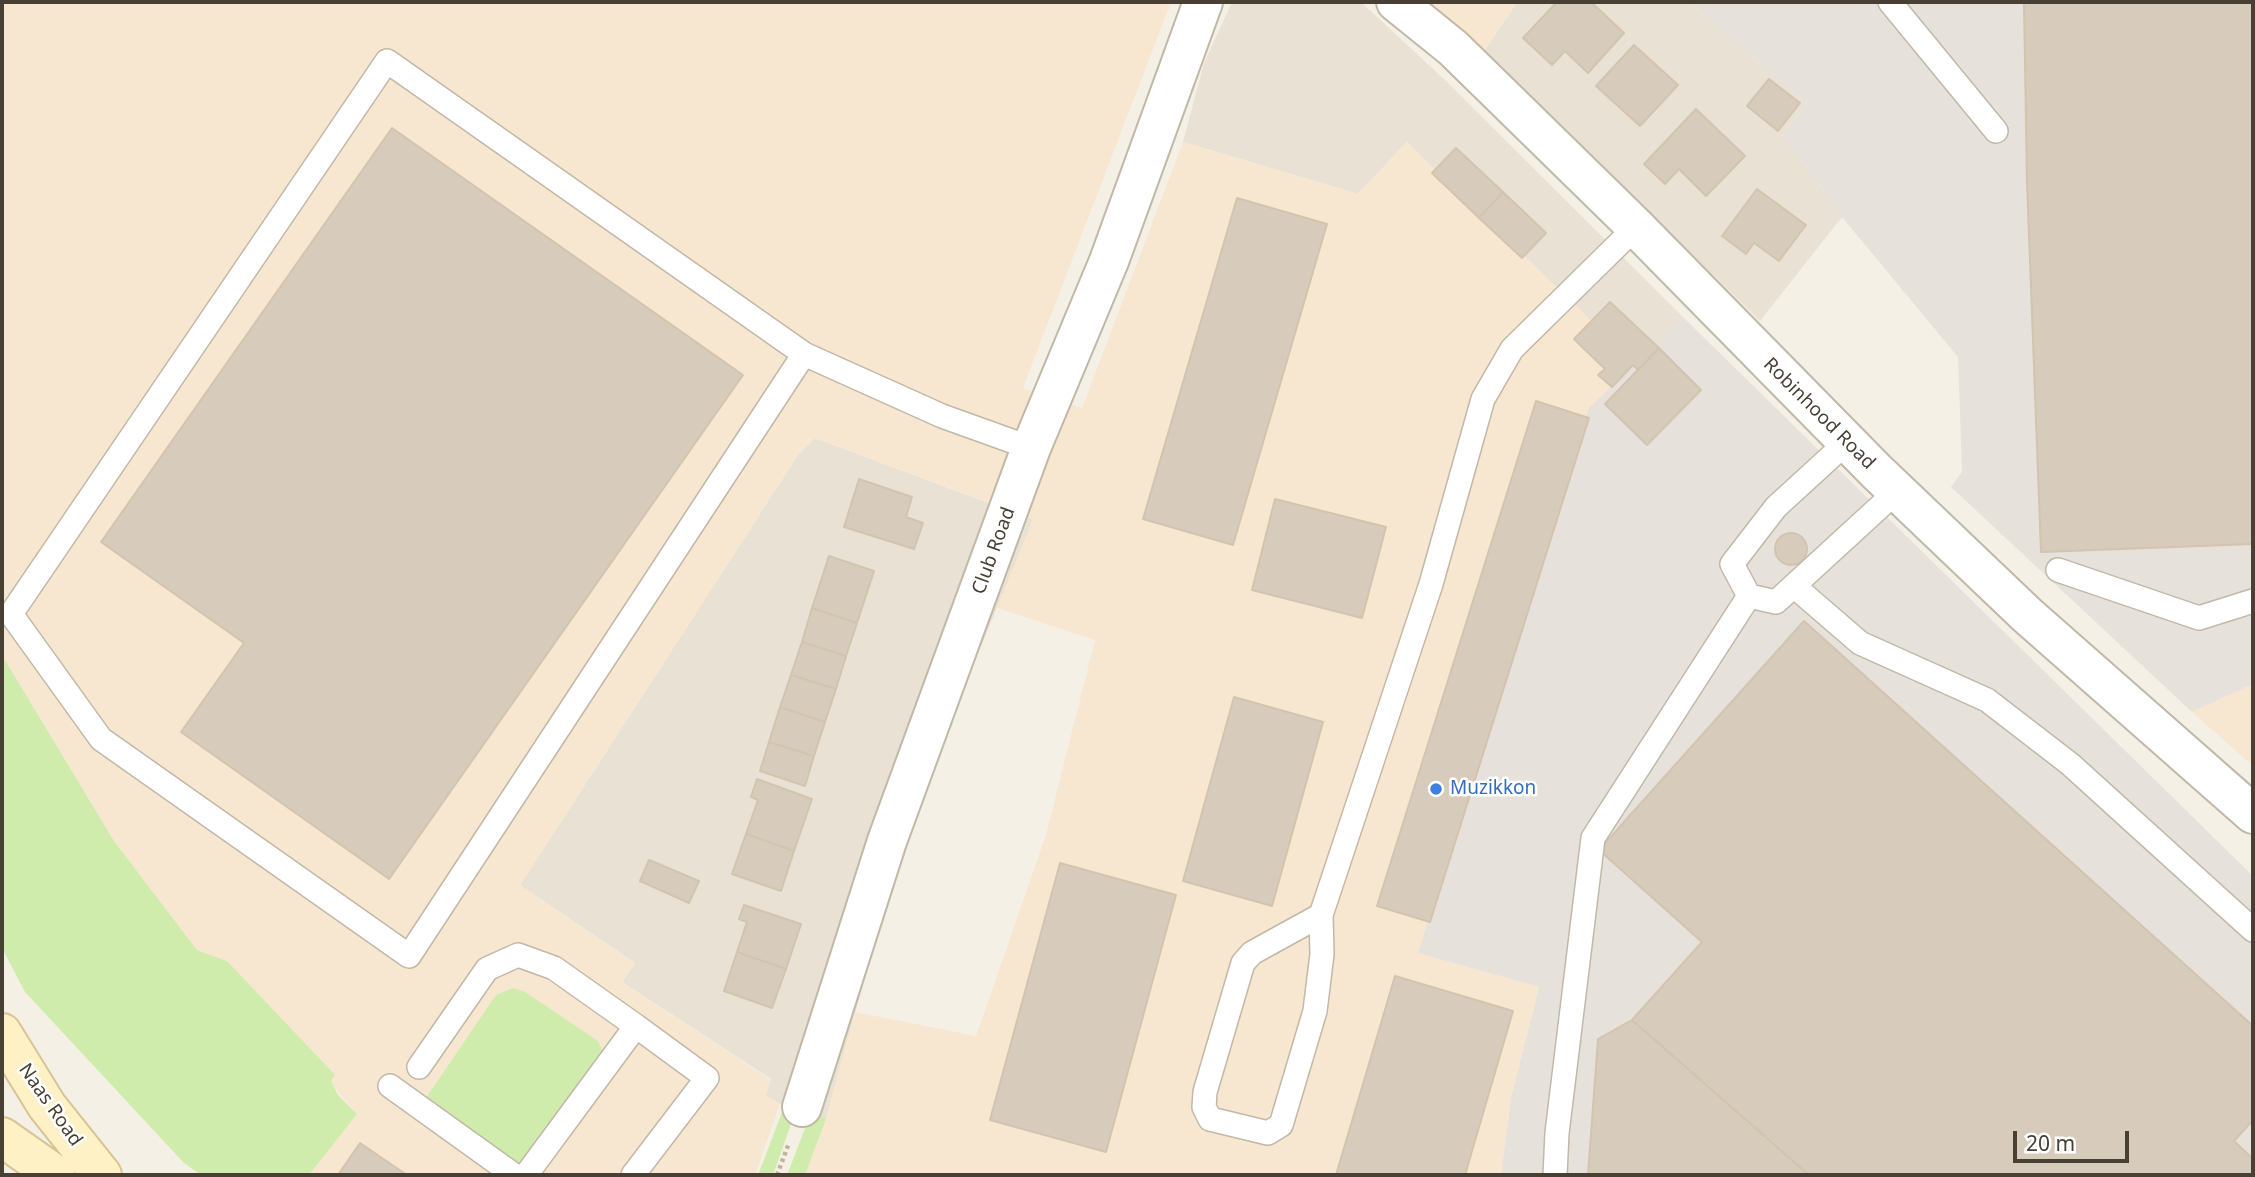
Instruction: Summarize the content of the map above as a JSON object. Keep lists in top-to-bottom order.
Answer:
{
  "streets": {
    "main road": ["Naas Road"],
    "street": ["Robinhood Road", "Club Road"]
  },
  "places": ["Muzikkon"],
  "scale_bar": "20 m"
}
